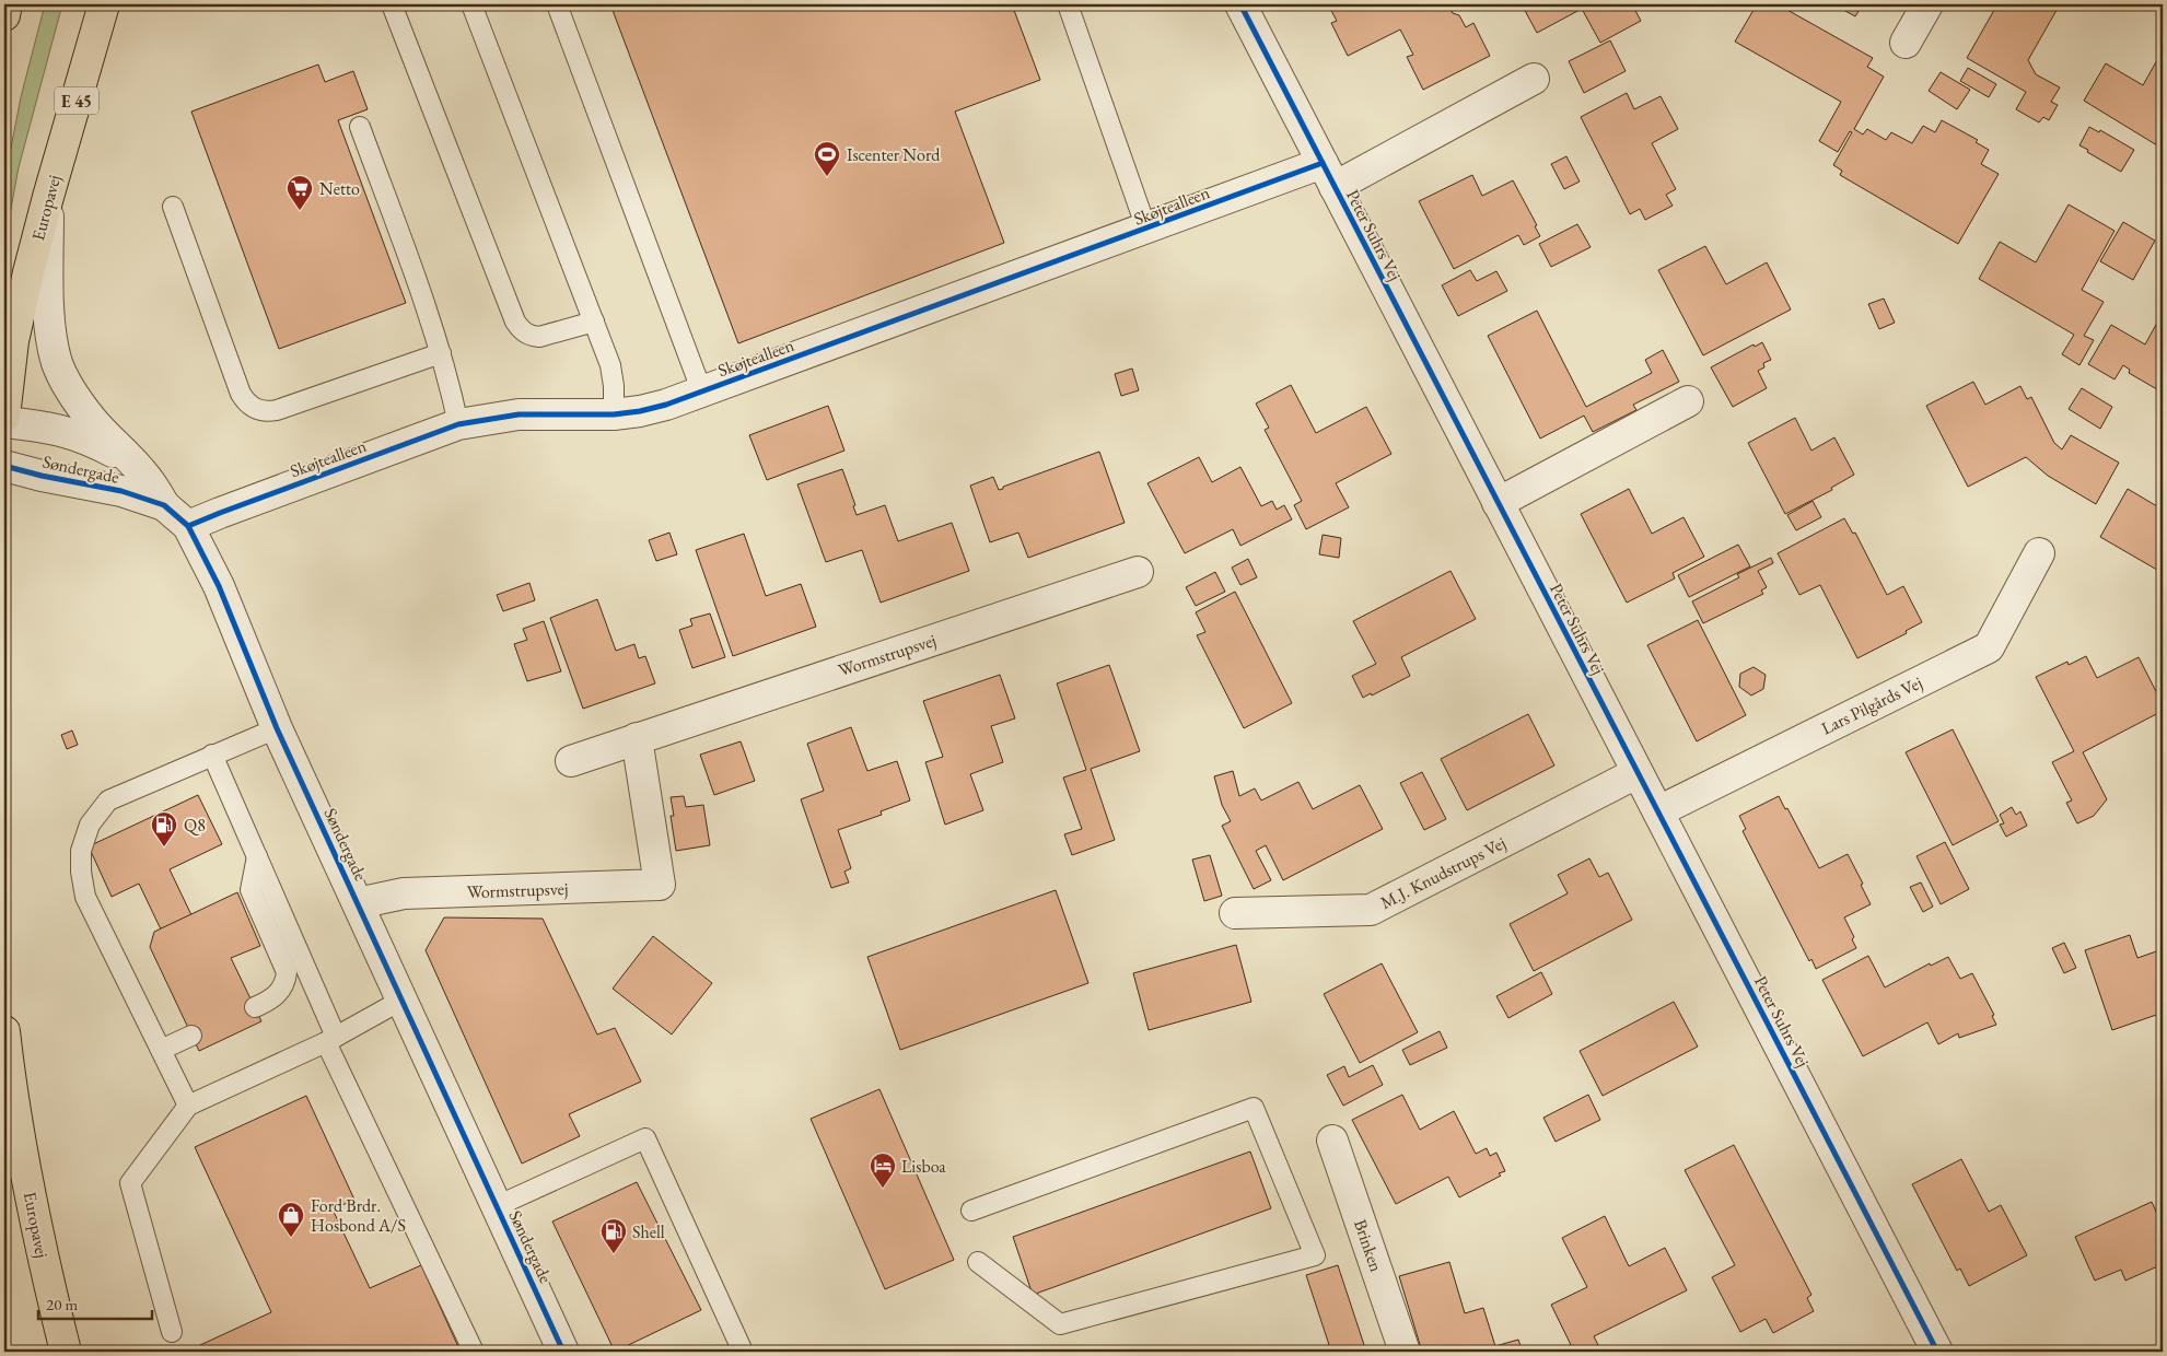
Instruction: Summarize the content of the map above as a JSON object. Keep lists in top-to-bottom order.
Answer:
{
  "streets": {
    "main road": ["E 45", "Europavej"],
    "street": [
      "Skøjtealleen",
      "Peter Suhrs Vej",
      "Søndergade",
      "Wormstrupsvej",
      "Lars Pilgårds Vej",
      "M.J. Knudstrups Vej",
      "Brinken"
    ]
  },
  "crossings": [
    ["Skøjtealleen", "Peter Suhrs Vej"],
    ["Skøjtealleen", "Søndergade"],
    ["Europavej", "Søndergade"],
    ["Peter Suhrs Vej", "Lars Pilgårds Vej"],
    ["Peter Suhrs Vej", "M.J. Knudstrups Vej"],
    ["Søndergade", "Wormstrupsvej"]
  ],
  "places": {
    "sports": ["Iscenter Nord"],
    "supermarket": ["Netto"],
    "fuel station": ["Q8", "Shell"],
    "hotel": ["Lisboa"],
    "shop": ["Ford Brdr. Hosbond A/S"]
  },
  "scale_bar": "20 m"
}
